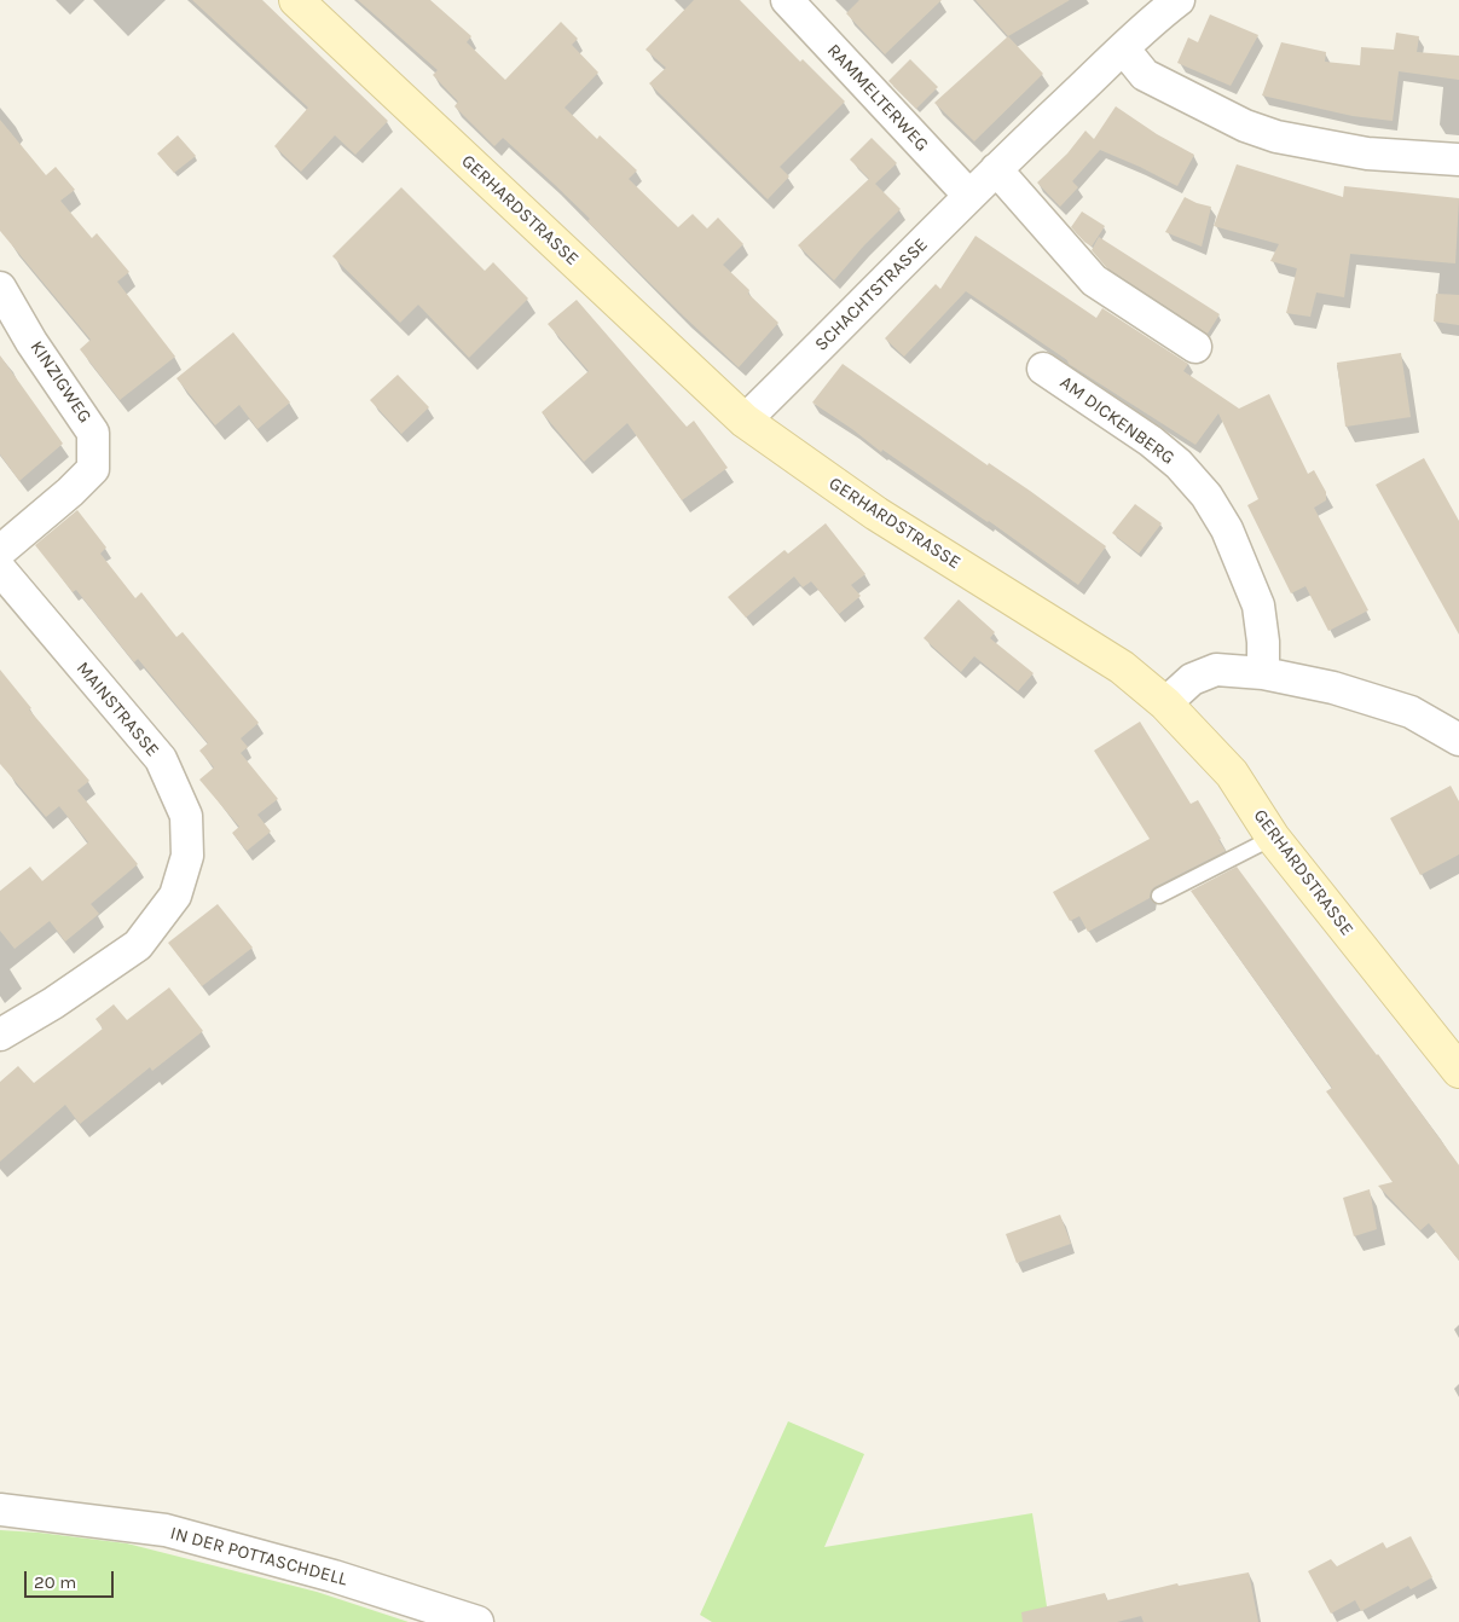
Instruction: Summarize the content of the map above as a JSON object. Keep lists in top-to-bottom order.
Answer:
{
  "streets": {
    "street": [
      "RAMMELTERWEG",
      "GERHARDSTRASSE",
      "SCHACHTSTRASSE",
      "KINZIGWEG",
      "AM DICKENBERG",
      "MAINSTRASSE",
      "IN DER POTTASCHDELL"
    ]
  },
  "crossings": [
    ["RAMMELTERWEG", "SCHACHTSTRASSE"],
    ["GERHARDSTRASSE", "SCHACHTSTRASSE"]
  ],
  "scale_bar": "20 m"
}
